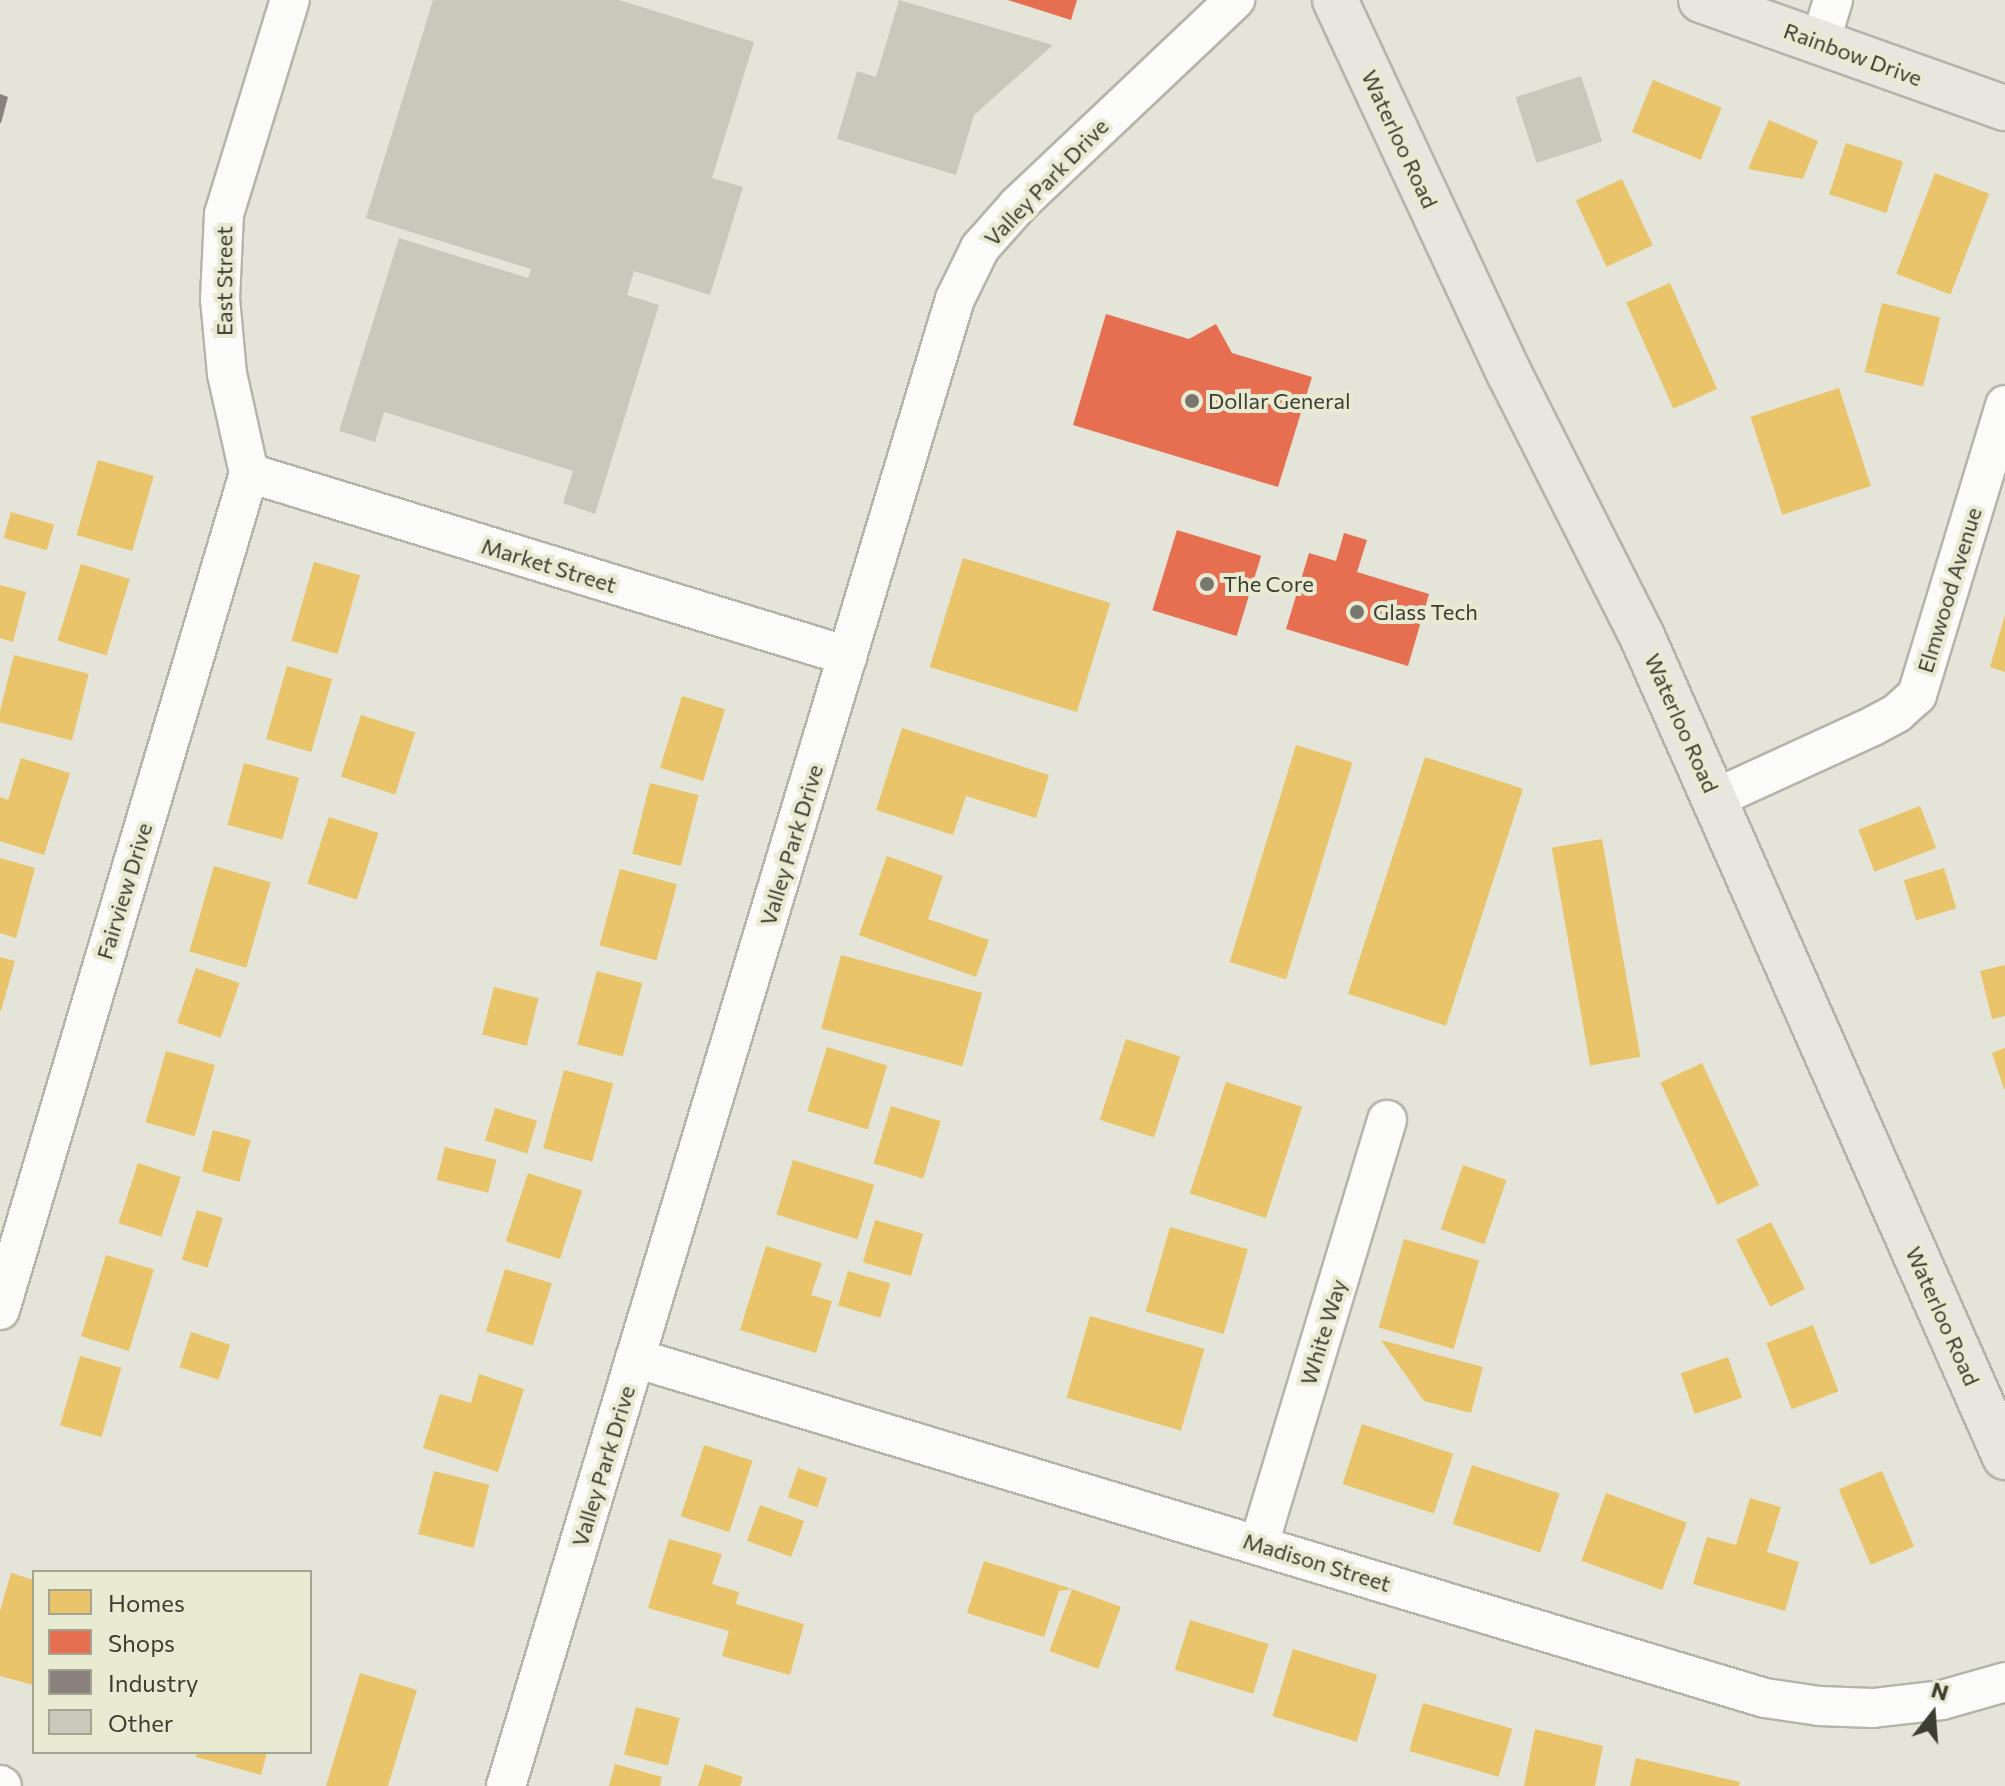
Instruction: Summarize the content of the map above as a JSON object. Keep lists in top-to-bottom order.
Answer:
{
  "streets": {
    "main road": ["Rainbow Drive", "Waterloo Road"],
    "street": [
      "Valley Park Drive",
      "East Street",
      "Market Street",
      "Elmwood Avenue",
      "Fairview Drive",
      "White Way",
      "Madison Street"
    ]
  },
  "crossings": [
    ["Waterloo Road", "Elmwood Avenue"],
    ["Valley Park Drive", "Market Street"],
    ["Valley Park Drive", "Madison Street"],
    ["East Street", "Market Street"],
    ["East Street", "Fairview Drive"],
    ["Market Street", "Fairview Drive"],
    ["White Way", "Madison Street"]
  ],
  "places": ["Dollar General", "The Core", "Glass Tech"],
  "legend": [
    "Homes",
    "Shops",
    "Industry",
    "Other"
  ],
  "north": "top"
}
